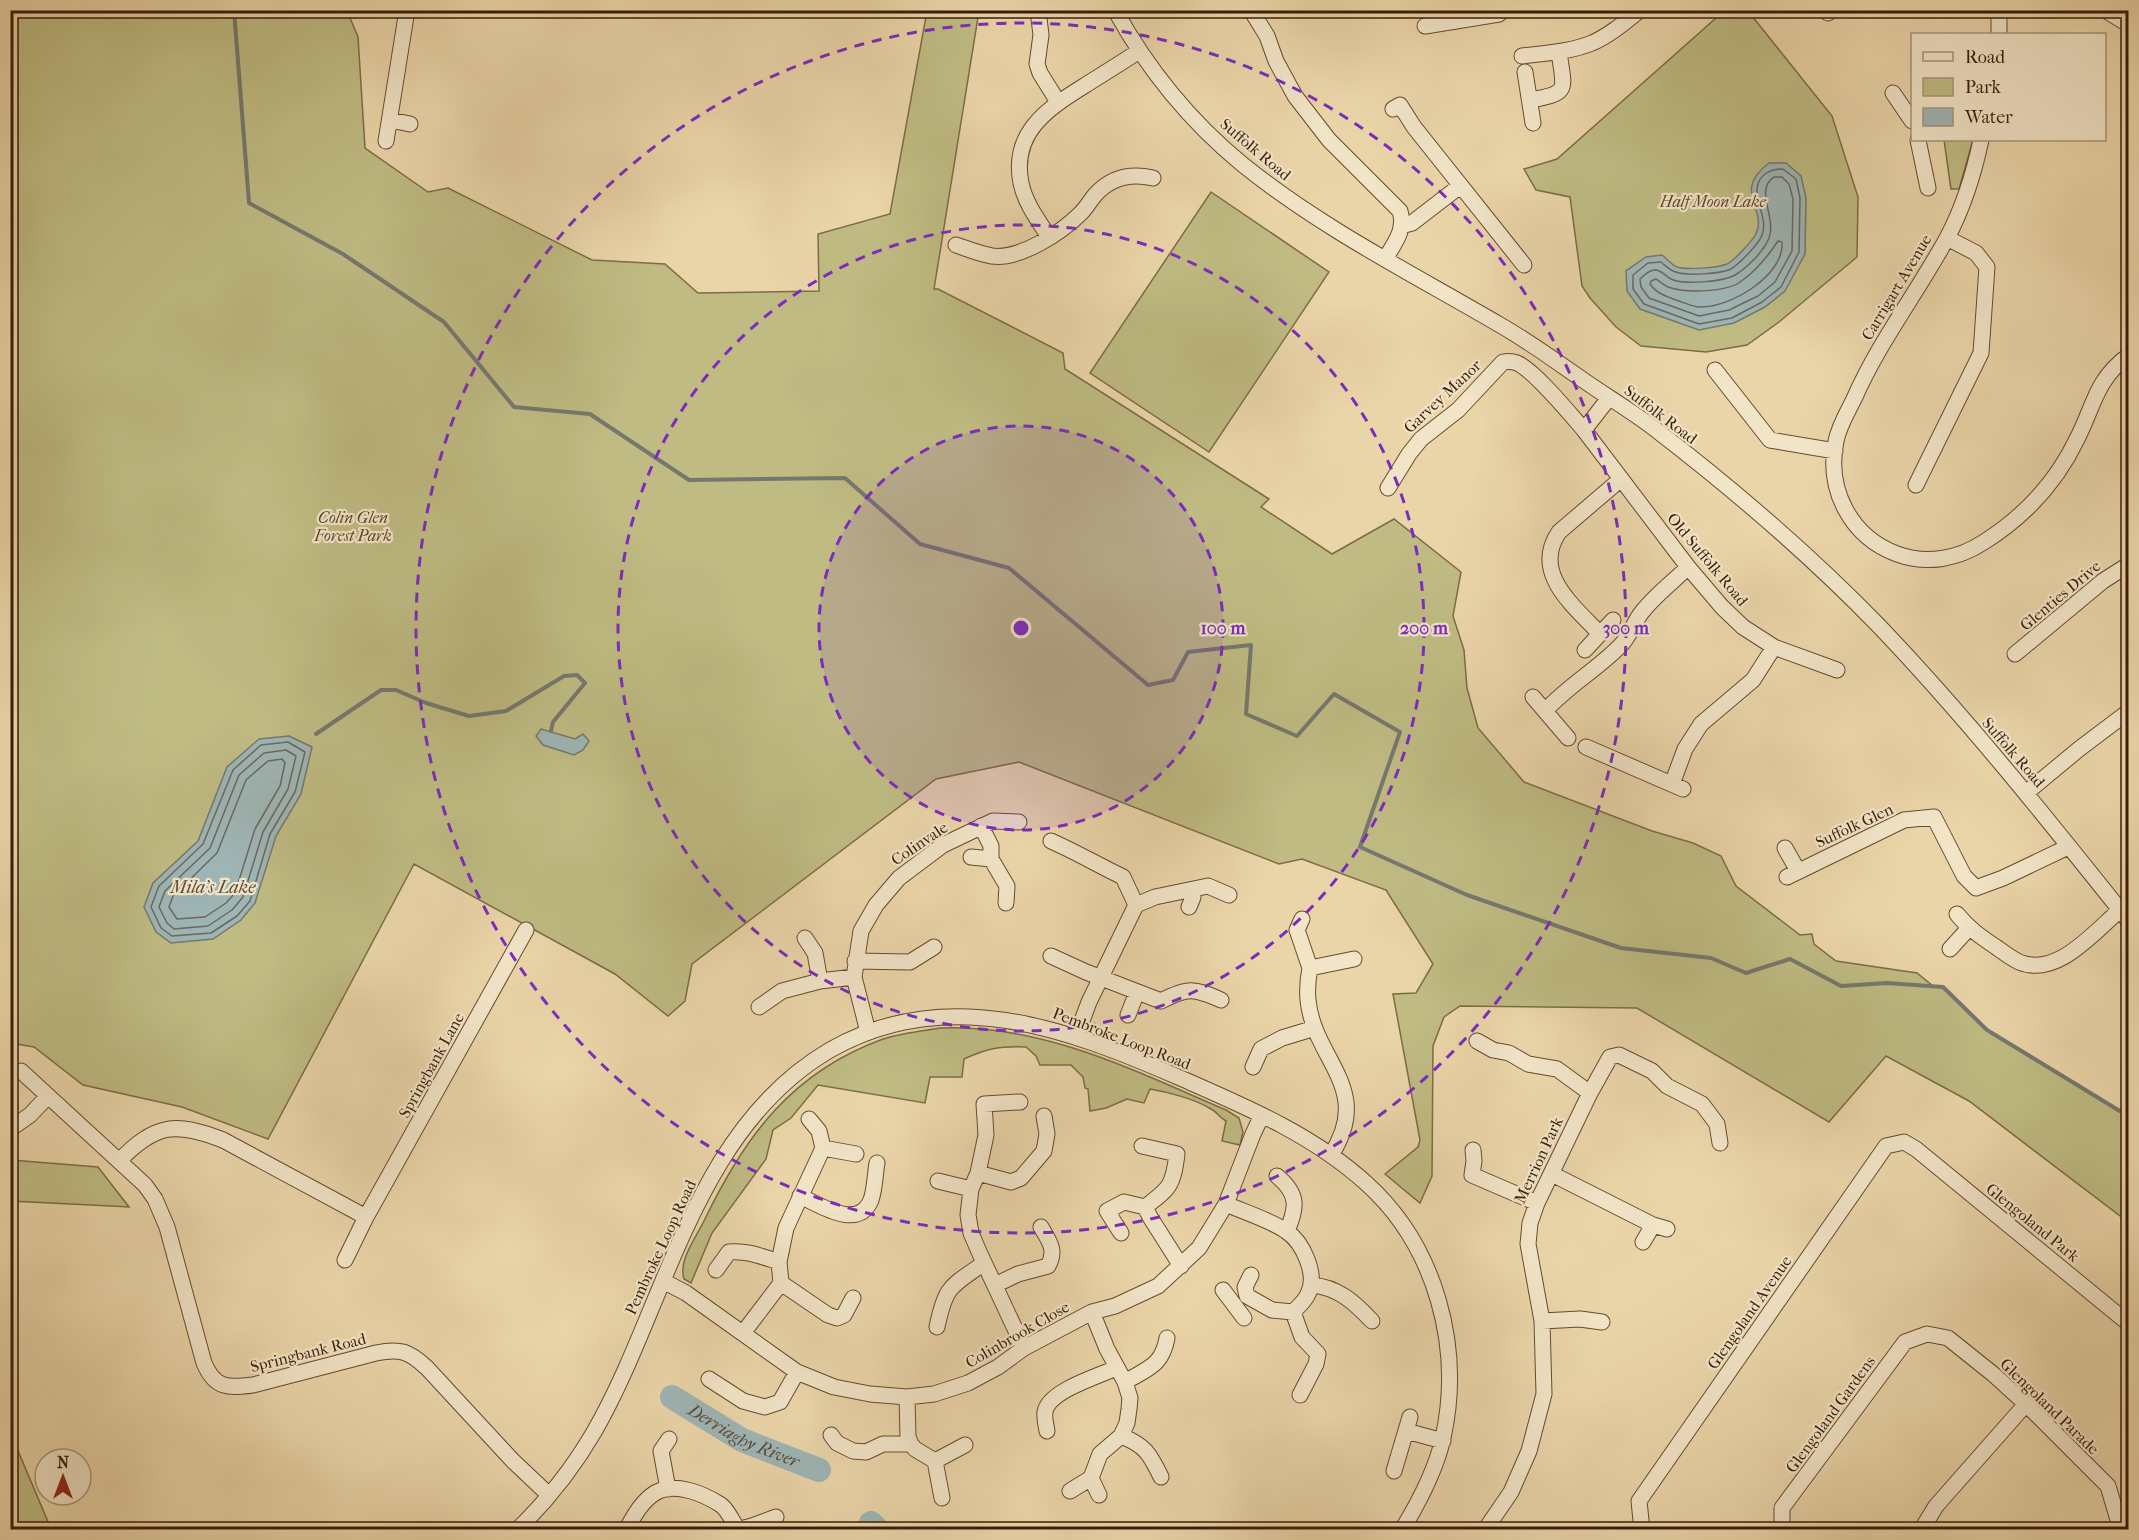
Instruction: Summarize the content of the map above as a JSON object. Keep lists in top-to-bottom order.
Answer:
{
  "streets": {
    "street": [
      "Suffolk Road",
      "Carrigart Avenue",
      "Garvey Manor",
      "Old Suffolk Road",
      "Glenties Drive",
      "Suffolk Glen",
      "Colinvale",
      "Pembroke Loop Road",
      "Springbank Lane",
      "Merrion Park",
      "Glengoland Park",
      "Glengoland Avenue",
      "Colinbrook Close",
      "Springbank Road",
      "Glengoland Parade",
      "Glengoland Gardens"
    ]
  },
  "crossings": [
    ["Suffolk Road", "Suffolk Glen"],
    ["Garvey Manor", "Old Suffolk Road"],
    ["Colinvale", "Pembroke Loop Road"],
    ["Pembroke Loop Road", "Colinbrook Close"],
    ["Pembroke Loop Road", "Springbank Road"],
    ["Glengoland Park", "Glengoland Avenue"],
    ["Glengoland Parade", "Glengoland Gardens"]
  ],
  "water": ["Mila's Lake", "Derriaghy River"],
  "parks": ["Half Moon Lake", "Colin Glen Forest Park"],
  "legend": ["Road", "Park", "Water"],
  "north": "top",
  "rings": ["100 m", "200 m", "300 m"]
}
